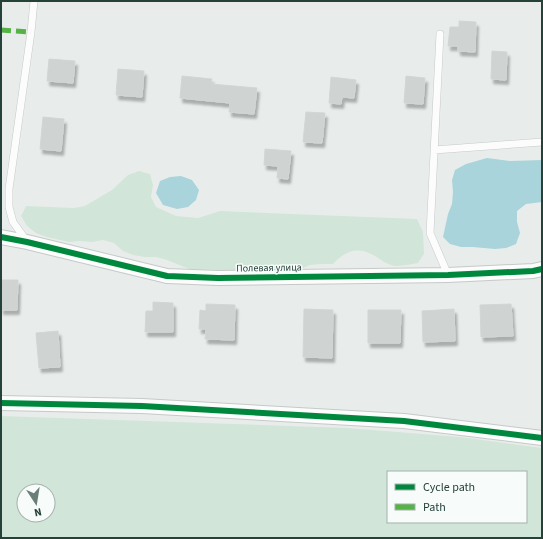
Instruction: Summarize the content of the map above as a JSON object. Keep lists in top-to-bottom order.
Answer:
{
  "streets": {
    "street": ["Полевая улица"]
  },
  "legend": ["Cycle path", "Path"],
  "north": "bottom"
}
